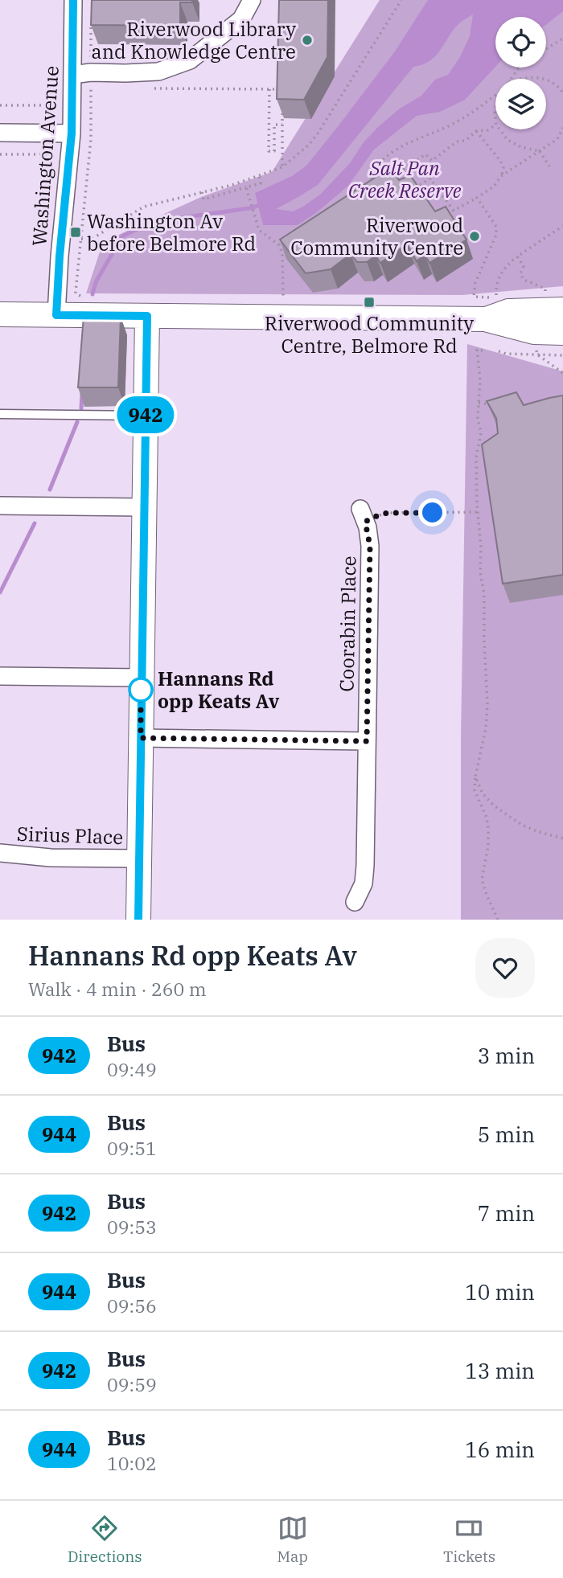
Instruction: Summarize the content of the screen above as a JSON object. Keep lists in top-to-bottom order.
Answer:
{
  "streets": {
    "street": ["Washington Avenue", "Coorabin Place", "Sirius Place"]
  },
  "parks": ["Salt Pan Creek Reserve"],
  "places": {
    "other": ["Riverwood Library and Knowledge Centre", "Riverwood Community Centre", "Hannans Rd opp Keats Av"],
    "transit": ["Washington Av before Belmore Rd", "Riverwood Community Centre, Belmore Rd"]
  },
  "lines": ["bus line 942"],
  "page": {
    "on_map": "942",
    "heading": ["Hannans Rd opp Keats Av", "Walk · 4 min · 260 m"],
    "list": [
      {
        "mark": "942",
        "name": "Bus",
        "note": "09:49",
        "value": "3 min"
      },
      {
        "mark": "944",
        "name": "Bus",
        "note": "09:51",
        "value": "5 min"
      },
      {
        "mark": "942",
        "name": "Bus",
        "note": "09:53",
        "value": "7 min"
      },
      {
        "mark": "944",
        "name": "Bus",
        "note": "09:56",
        "value": "10 min"
      },
      {
        "mark": "942",
        "name": "Bus",
        "note": "09:59",
        "value": "13 min"
      },
      {
        "mark": "944",
        "name": "Bus",
        "note": "10:02",
        "value": "16 min"
      }
    ],
    "tabs": ["Directions", "Map", "Tickets"]
  }
}
